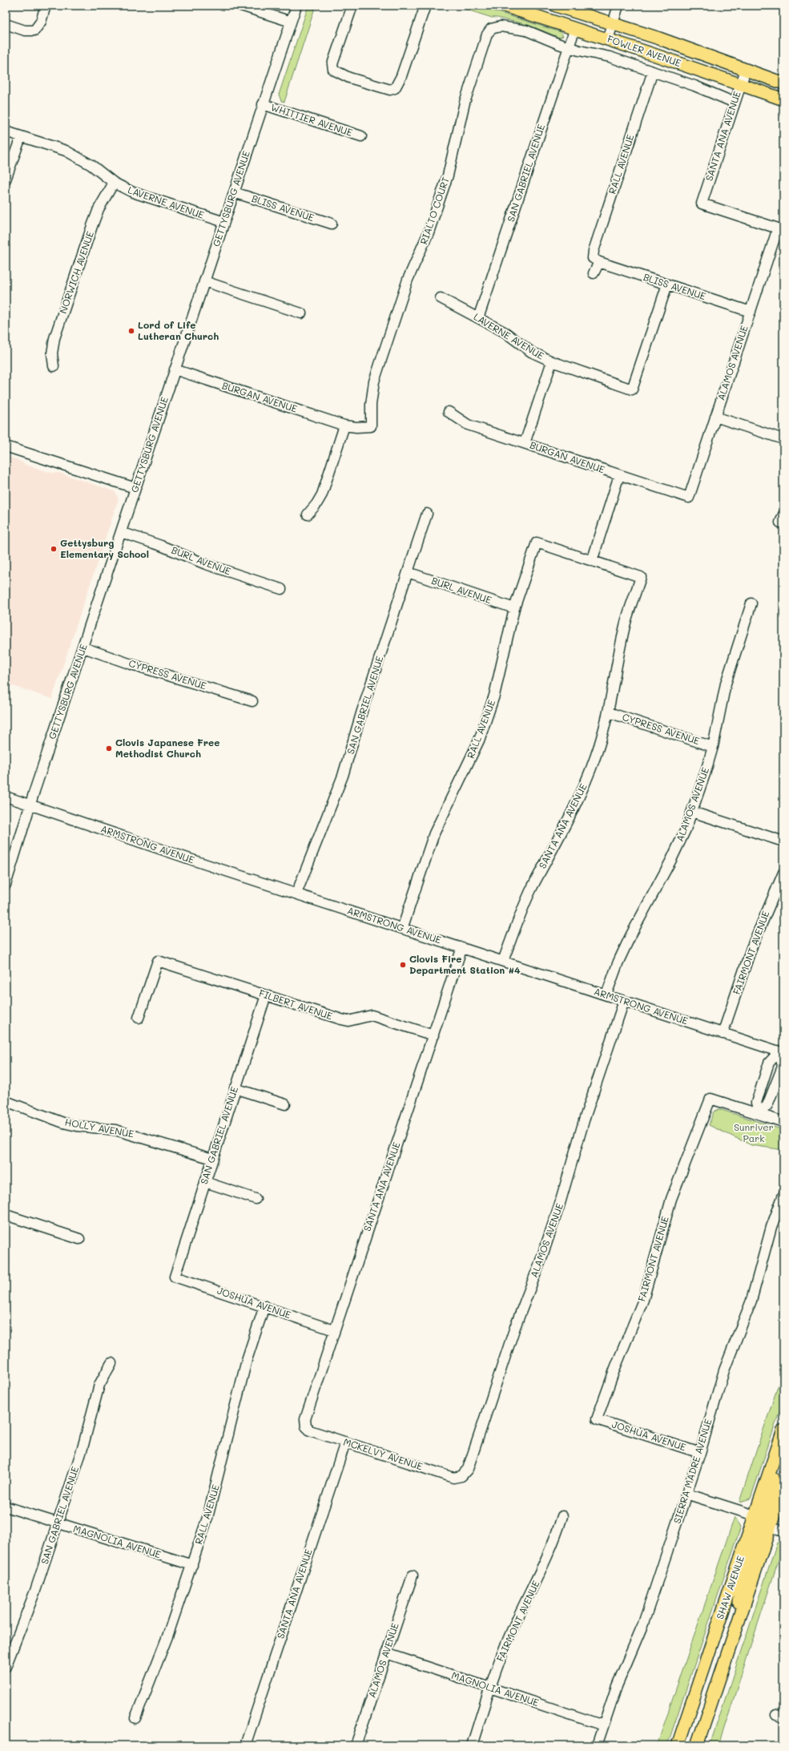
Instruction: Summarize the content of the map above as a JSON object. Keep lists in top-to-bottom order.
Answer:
{
  "streets": {
    "main road": ["FOWLER AVENUE", "SHAW AVENUE"],
    "street": [
      "WHITTIER AVENUE",
      "SANTA ANA AVENUE",
      "RALL AVENUE",
      "SAN GABRIEL AVENUE",
      "GETTYSBURG AVENUE",
      "LAVERNE AVENUE",
      "BLISS AVENUE",
      "RIALTO COURT",
      "NORWICH AVENUE",
      "ALAMOS AVENUE",
      "BURGAN AVENUE",
      "BURL AVENUE",
      "CYPRESS AVENUE",
      "ARMSTRONG AVENUE",
      "FAIRMONT AVENUE",
      "FILBERT AVENUE",
      "HOLLY AVENUE",
      "JOSHUA AVENUE",
      "MCKELVY AVENUE",
      "SIERRA MADRE AVENUE",
      "MAGNOLIA AVENUE"
    ]
  },
  "crossings": [
    ["FOWLER AVENUE", "SANTA ANA AVENUE"],
    ["FOWLER AVENUE", "RALL AVENUE"],
    ["FOWLER AVENUE", "SAN GABRIEL AVENUE"],
    ["FOWLER AVENUE", "RIALTO COURT"],
    ["WHITTIER AVENUE", "GETTYSBURG AVENUE"],
    ["SANTA ANA AVENUE", "RALL AVENUE"],
    ["SANTA ANA AVENUE", "ALAMOS AVENUE"],
    ["SANTA ANA AVENUE", "CYPRESS AVENUE"],
    ["SANTA ANA AVENUE", "ARMSTRONG AVENUE"],
    ["SANTA ANA AVENUE", "FILBERT AVENUE"],
    ["SANTA ANA AVENUE", "JOSHUA AVENUE"],
    ["SANTA ANA AVENUE", "MCKELVY AVENUE"],
    ["RALL AVENUE", "BLISS AVENUE"],
    ["RALL AVENUE", "BURL AVENUE"],
    ["RALL AVENUE", "ARMSTRONG AVENUE"],
    ["RALL AVENUE", "JOSHUA AVENUE"],
    ["RALL AVENUE", "MAGNOLIA AVENUE"],
    ["SAN GABRIEL AVENUE", "LAVERNE AVENUE"],
    ["SAN GABRIEL AVENUE", "BURL AVENUE"],
    ["SAN GABRIEL AVENUE", "ARMSTRONG AVENUE"],
    ["SAN GABRIEL AVENUE", "FILBERT AVENUE"],
    ["SAN GABRIEL AVENUE", "HOLLY AVENUE"],
    ["SAN GABRIEL AVENUE", "JOSHUA AVENUE"],
    ["SAN GABRIEL AVENUE", "MAGNOLIA AVENUE"],
    ["GETTYSBURG AVENUE", "LAVERNE AVENUE"],
    ["GETTYSBURG AVENUE", "BLISS AVENUE"],
    ["GETTYSBURG AVENUE", "BURGAN AVENUE"],
    ["GETTYSBURG AVENUE", "BURL AVENUE"],
    ["GETTYSBURG AVENUE", "CYPRESS AVENUE"],
    ["GETTYSBURG AVENUE", "ARMSTRONG AVENUE"],
    ["LAVERNE AVENUE", "BLISS AVENUE"],
    ["LAVERNE AVENUE", "NORWICH AVENUE"],
    ["BLISS AVENUE", "ALAMOS AVENUE"],
    ["RIALTO COURT", "BURGAN AVENUE"],
    ["ALAMOS AVENUE", "BURGAN AVENUE"],
    ["ALAMOS AVENUE", "CYPRESS AVENUE"],
    ["ALAMOS AVENUE", "ARMSTRONG AVENUE"],
    ["ALAMOS AVENUE", "MCKELVY AVENUE"],
    ["ALAMOS AVENUE", "MAGNOLIA AVENUE"],
    ["ARMSTRONG AVENUE", "FAIRMONT AVENUE"],
    ["FAIRMONT AVENUE", "JOSHUA AVENUE"],
    ["FAIRMONT AVENUE", "MAGNOLIA AVENUE"],
    ["JOSHUA AVENUE", "SIERRA MADRE AVENUE"],
    ["SIERRA MADRE AVENUE", "MAGNOLIA AVENUE"]
  ],
  "parks": ["Sunriver Park"],
  "places": [
    "Lord of Life Lutheran Church",
    "Gettysburg Elementary School",
    "Clovis Japanese Free Methodist Church",
    "Clovis Fire Department Station #4"
  ]
}
